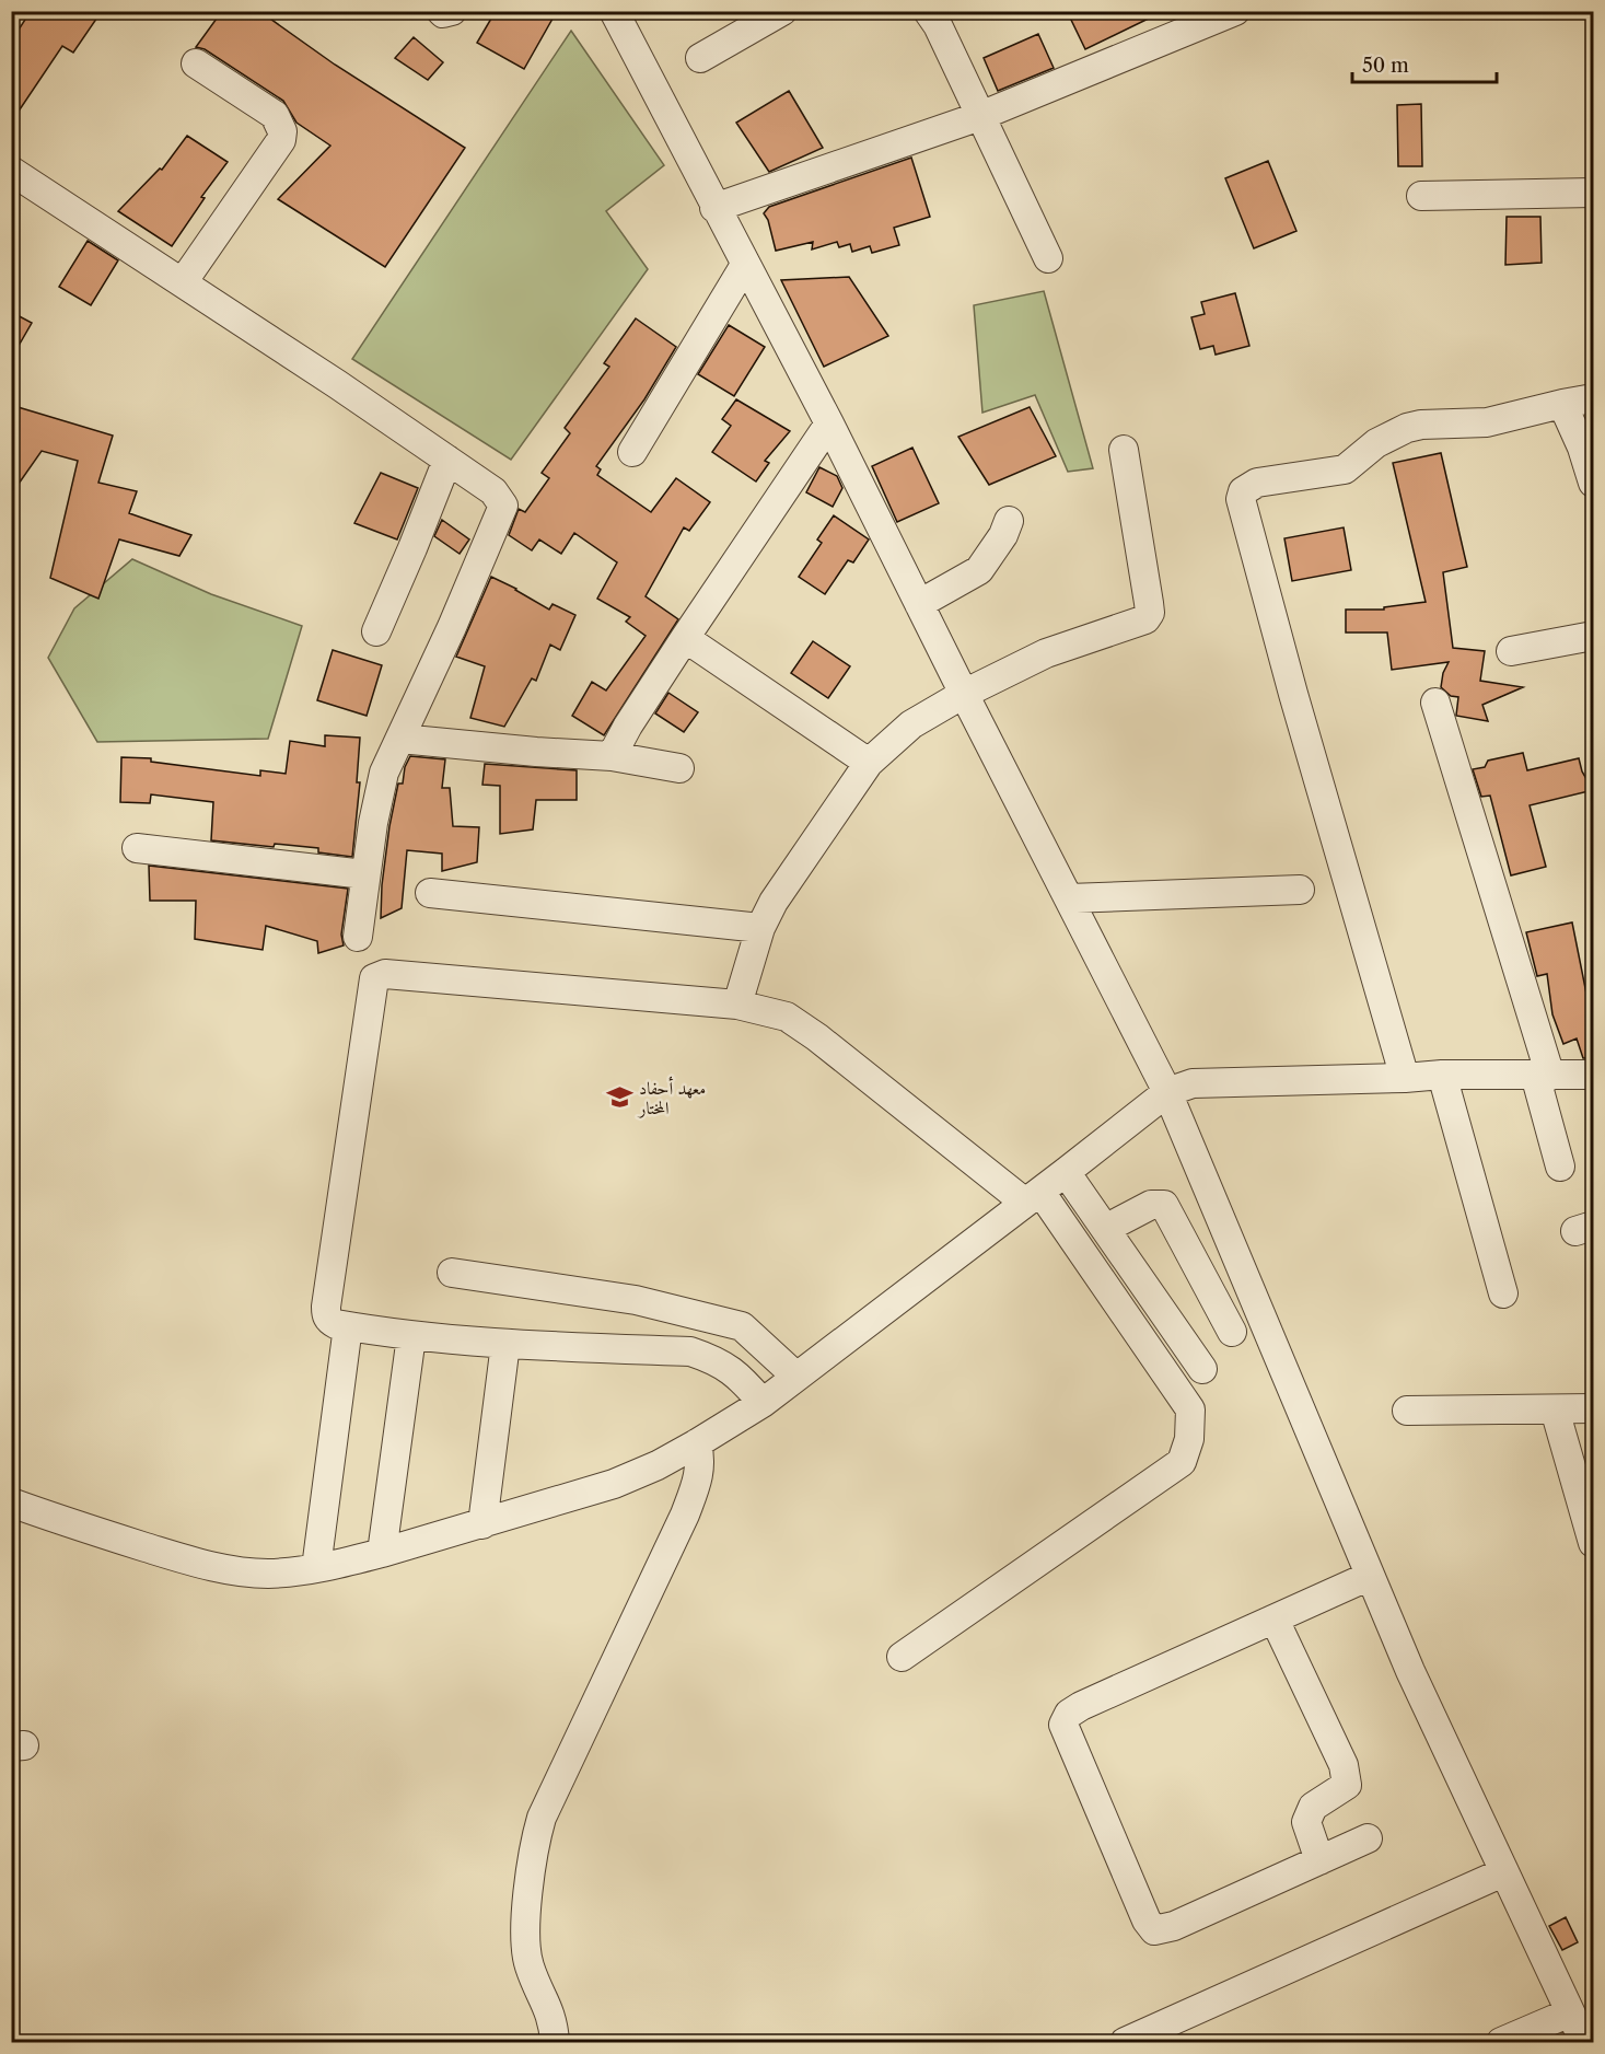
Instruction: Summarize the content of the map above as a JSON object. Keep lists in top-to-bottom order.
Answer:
{
  "places": {
    "school or university": ["معهد أحفاد المختار"]
  },
  "scale_bar": "50 m"
}
